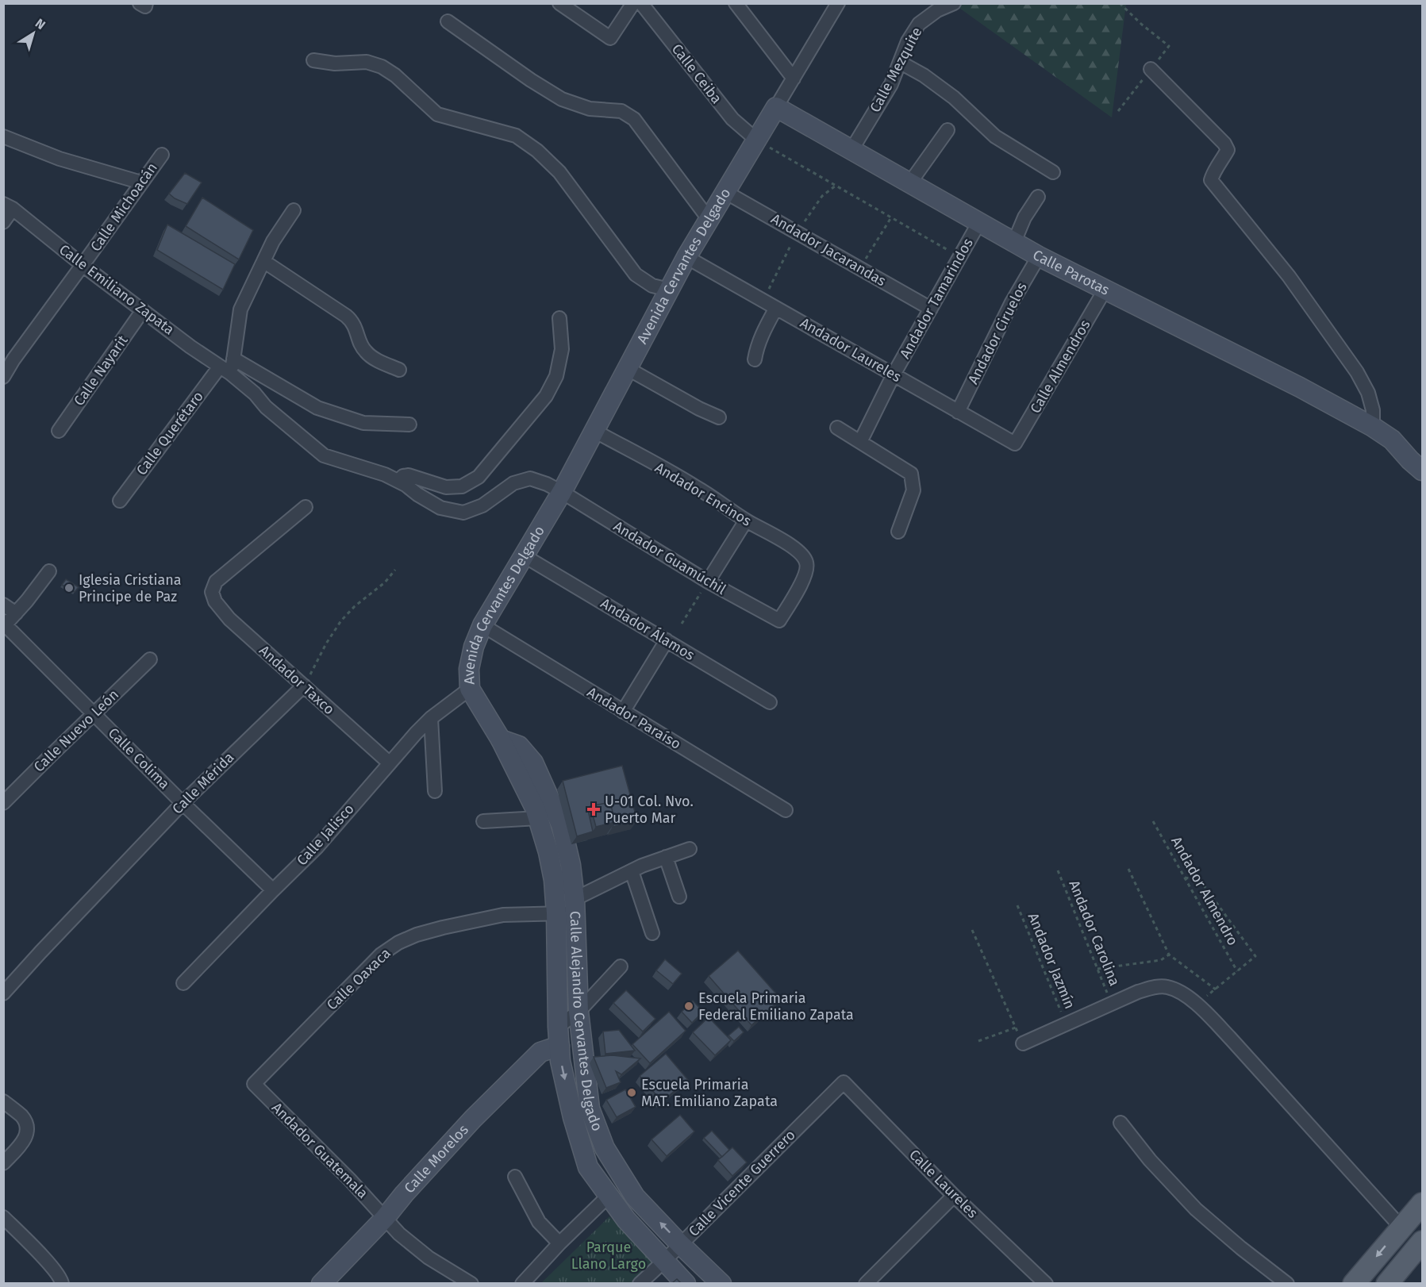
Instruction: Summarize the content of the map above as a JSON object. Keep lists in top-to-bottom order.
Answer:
{
  "streets": {
    "street": [
      "Calle Mezquite",
      "Calle Ceiba",
      "Calle Michoacán",
      "Andador Jacarandas",
      "Avenida Cervantes Delgado",
      "Calle Parotas",
      "Calle Emiliano Zapata",
      "Andador Tamarindos",
      "Andador Ciruelos",
      "Andador Laureles",
      "Calle Almendros",
      "Calle Nayarit",
      "Calle Querétaro",
      "Andador Encinos",
      "Andador Guamúchil",
      "Andador Álamos",
      "Andador Taxco",
      "Andador Paraíso",
      "Calle Nuevo León",
      "Calle Colima",
      "Calle Mérida",
      "Calle Jalisco",
      "Calle Oaxaca",
      "Calle Alejandro Cervantes Delgado",
      "Andador Guatemala",
      "Calle Morelos",
      "Calle Vicente Guerrero",
      "Calle Laureles"
    ],
    "path": ["Andador Almendro", "Andador Carolina", "Andador Jazmín"]
  },
  "crossings": [
    ["Calle Mezquite", "Calle Parotas"],
    ["Calle Ceiba", "Avenida Cervantes Delgado"],
    ["Calle Michoacán", "Calle Emiliano Zapata"],
    ["Andador Jacarandas", "Avenida Cervantes Delgado"],
    ["Andador Jacarandas", "Andador Tamarindos"],
    ["Avenida Cervantes Delgado", "Calle Parotas"],
    ["Avenida Cervantes Delgado", "Calle Emiliano Zapata"],
    ["Avenida Cervantes Delgado", "Andador Laureles"],
    ["Avenida Cervantes Delgado", "Andador Encinos"],
    ["Avenida Cervantes Delgado", "Andador Guamúchil"],
    ["Avenida Cervantes Delgado", "Andador Álamos"],
    ["Avenida Cervantes Delgado", "Andador Paraíso"],
    ["Avenida Cervantes Delgado", "Calle Jalisco"],
    ["Avenida Cervantes Delgado", "Calle Alejandro Cervantes Delgado"],
    ["Calle Parotas", "Andador Tamarindos"],
    ["Calle Parotas", "Andador Ciruelos"],
    ["Calle Parotas", "Calle Almendros"],
    ["Calle Emiliano Zapata", "Calle Nayarit"],
    ["Calle Emiliano Zapata", "Calle Querétaro"],
    ["Calle Emiliano Zapata", "Andador Guamúchil"],
    ["Andador Tamarindos", "Andador Laureles"],
    ["Andador Ciruelos", "Andador Laureles"],
    ["Andador Laureles", "Calle Almendros"],
    ["Andador Encinos", "Andador Guamúchil"],
    ["Andador Taxco", "Calle Mérida"],
    ["Andador Taxco", "Calle Jalisco"],
    ["Calle Nuevo León", "Calle Colima"],
    ["Calle Colima", "Calle Mérida"],
    ["Calle Colima", "Calle Jalisco"],
    ["Calle Oaxaca", "Calle Alejandro Cervantes Delgado"],
    ["Calle Oaxaca", "Andador Guatemala"],
    ["Calle Alejandro Cervantes Delgado", "Calle Vicente Guerrero"],
    ["Andador Guatemala", "Calle Morelos"],
    ["Calle Vicente Guerrero", "Calle Laureles"]
  ],
  "parks": ["Parque Llano Largo"],
  "places": {
    "other": ["Iglesia Cristiana Principe de Paz", "Escuela Primaria Federal Emiliano Zapata", "Escuela Primaria MAT. Emiliano Zapata"],
    "health": ["U-01 Col. Nvo. Puerto Mar"]
  },
  "north": "top right"
}
